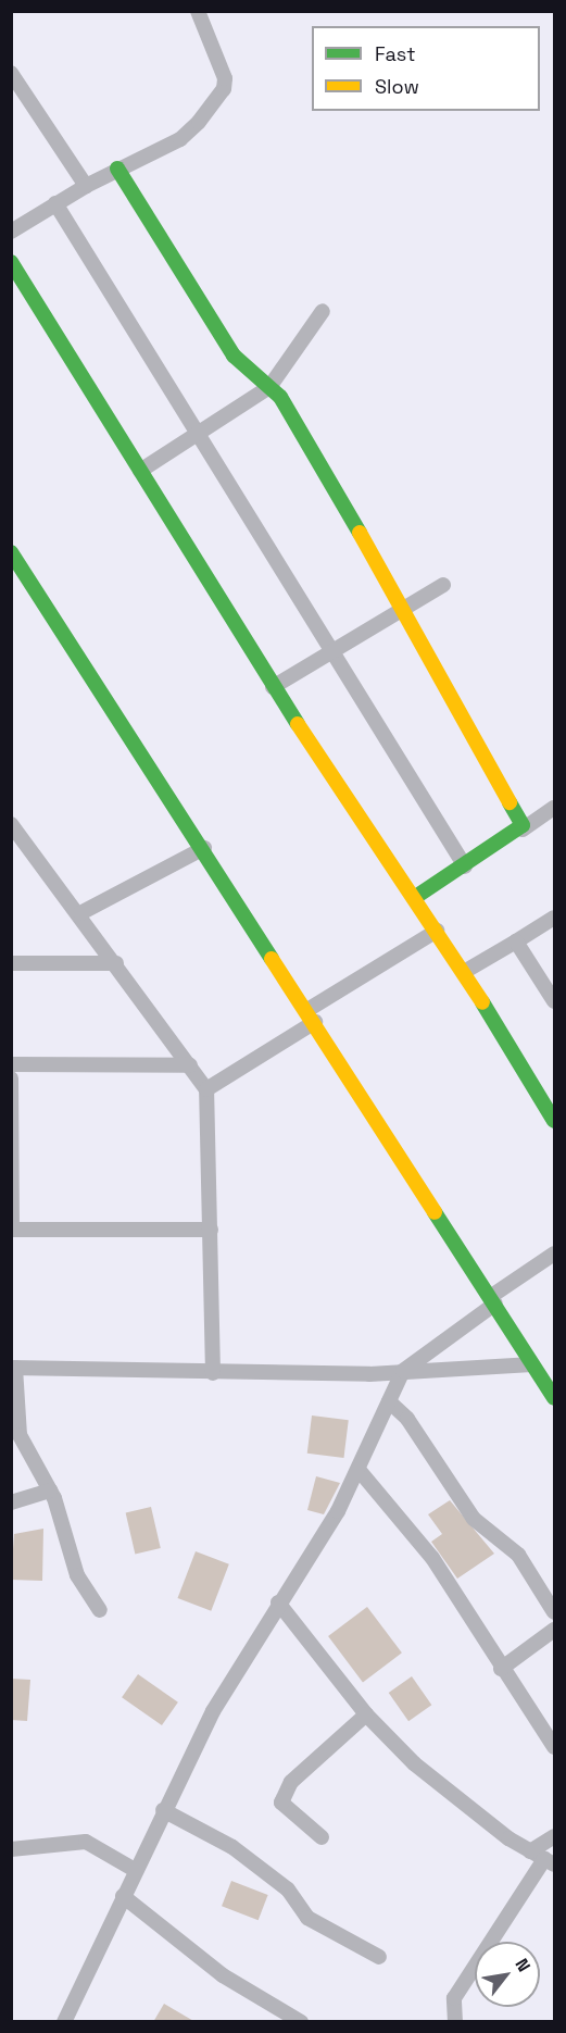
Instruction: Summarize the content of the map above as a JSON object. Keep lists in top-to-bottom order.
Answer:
{
  "legend": ["Fast", "Slow"],
  "north": "top right"
}
